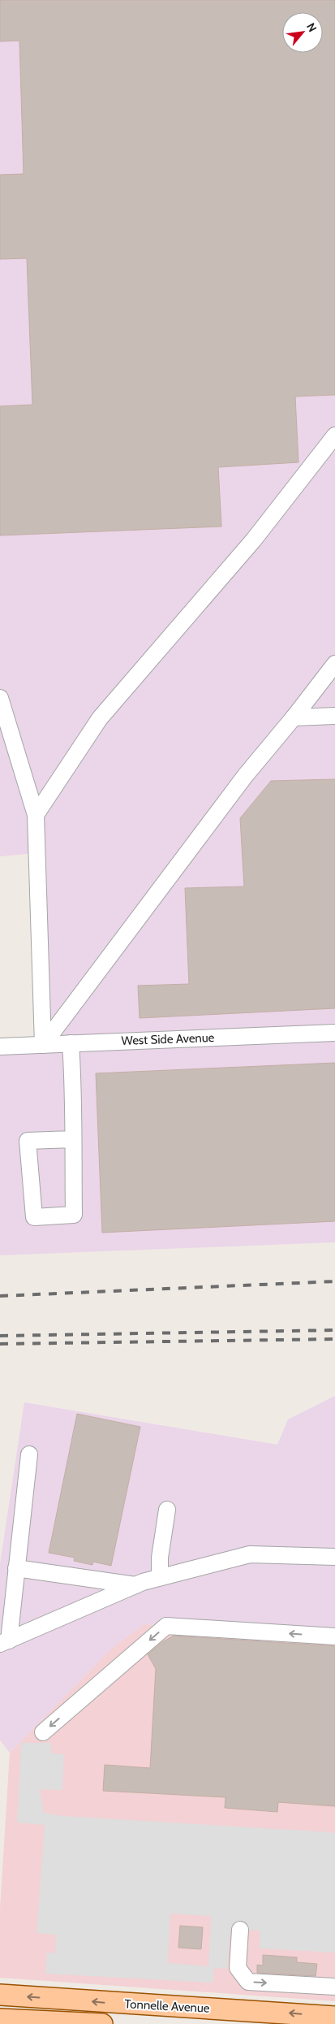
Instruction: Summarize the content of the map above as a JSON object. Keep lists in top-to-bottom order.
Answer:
{
  "streets": {
    "main road": ["Tonnelle Avenue"],
    "street": ["West Side Avenue"]
  },
  "north": "top right"
}
